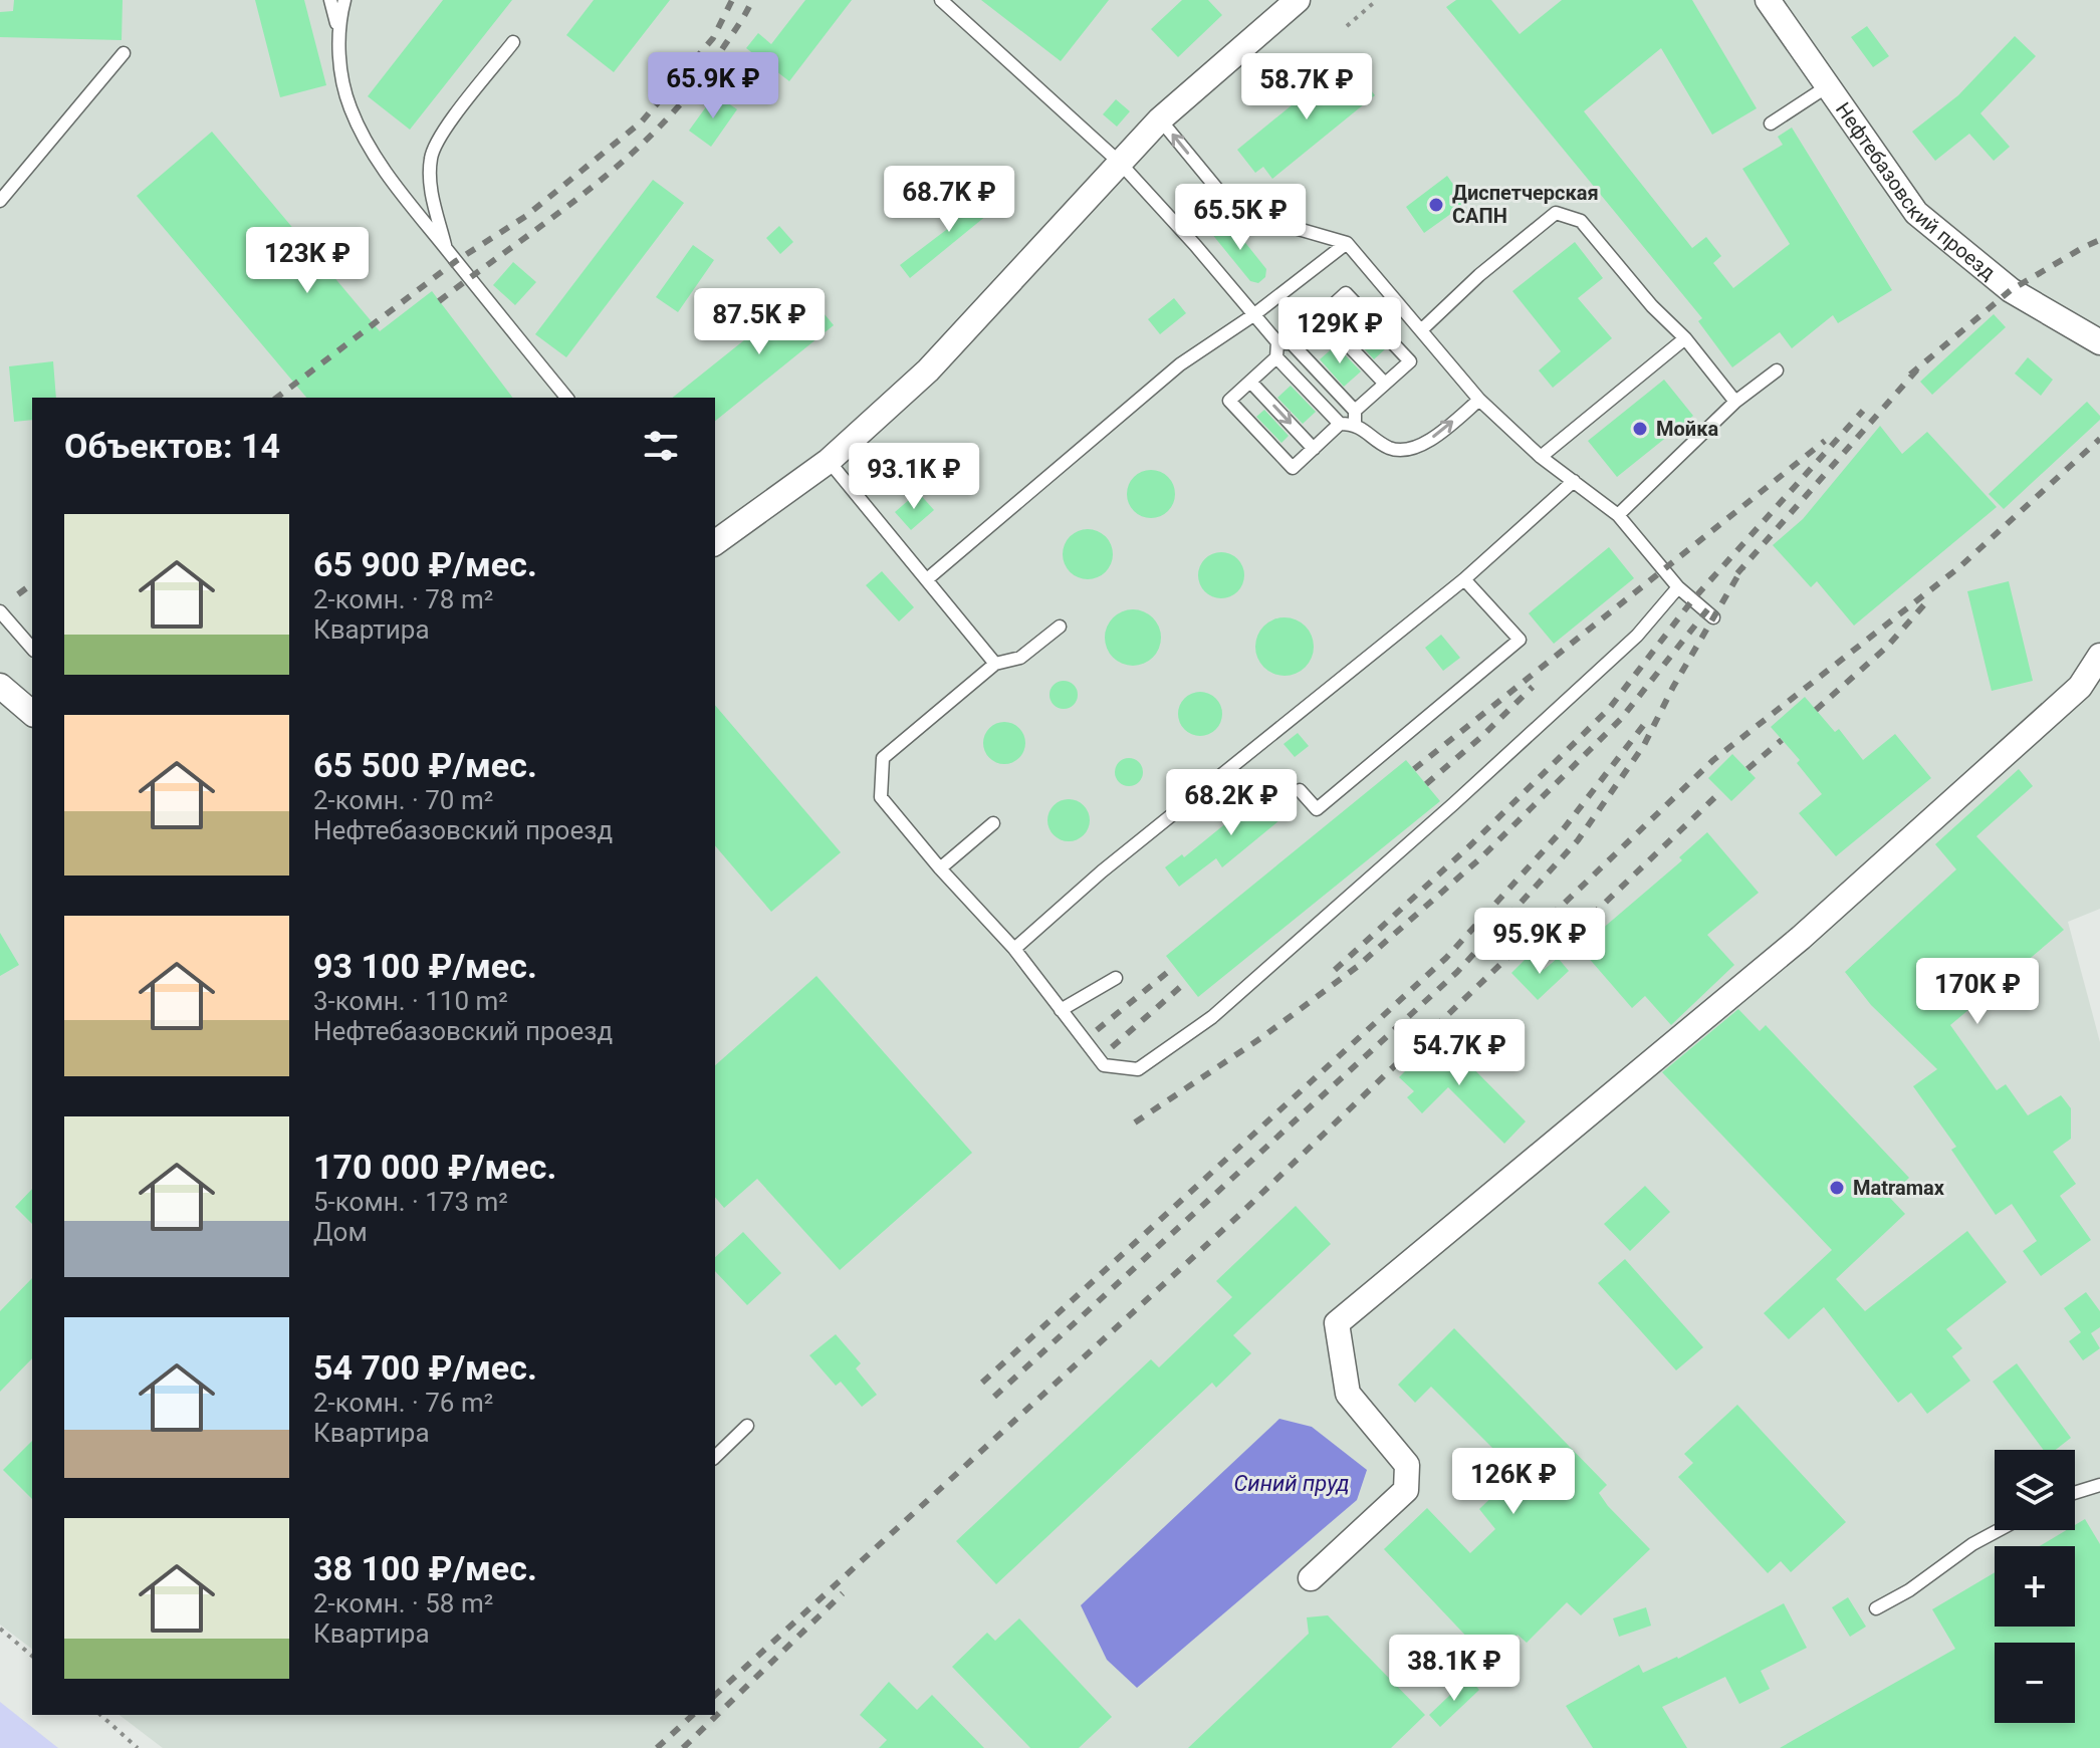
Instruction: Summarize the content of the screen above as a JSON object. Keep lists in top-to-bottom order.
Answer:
{
  "streets": {
    "street": ["Нефтебазовский проезд"]
  },
  "water": ["Синий пруд"],
  "places": ["Диспетчерская САПН", "Мойка", "Matramax"],
  "page": {
    "price": [
      "65.9K ₽",
      "58.7K ₽",
      "68.7K ₽",
      "65.5K ₽",
      "123K ₽",
      "87.5K ₽",
      "129K ₽",
      "93.1K ₽",
      "68.2K ₽",
      "95.9K ₽",
      "170K ₽",
      "54.7K ₽",
      "126K ₽",
      "38.1K ₽"
    ],
    "heading": "Объектов: 14",
    "list": [
      {
        "name": "65 900 ₽/мес.",
        "note": "2-комн. · 78 m² · Квартира"
      },
      {
        "name": "65 500 ₽/мес.",
        "note": "2-комн. · 70 m² · Нефтебазовский проезд"
      },
      {
        "name": "93 100 ₽/мес.",
        "note": "3-комн. · 110 m² · Нефтебазовский проезд"
      },
      {
        "name": "170 000 ₽/мес.",
        "note": "5-комн. · 173 m² · Дом"
      },
      {
        "name": "54 700 ₽/мес.",
        "note": "2-комн. · 76 m² · Квартира"
      },
      {
        "name": "38 100 ₽/мес.",
        "note": "2-комн. · 58 m² · Квартира"
      }
    ],
    "map_buttons": ["+", "−"]
  }
}
